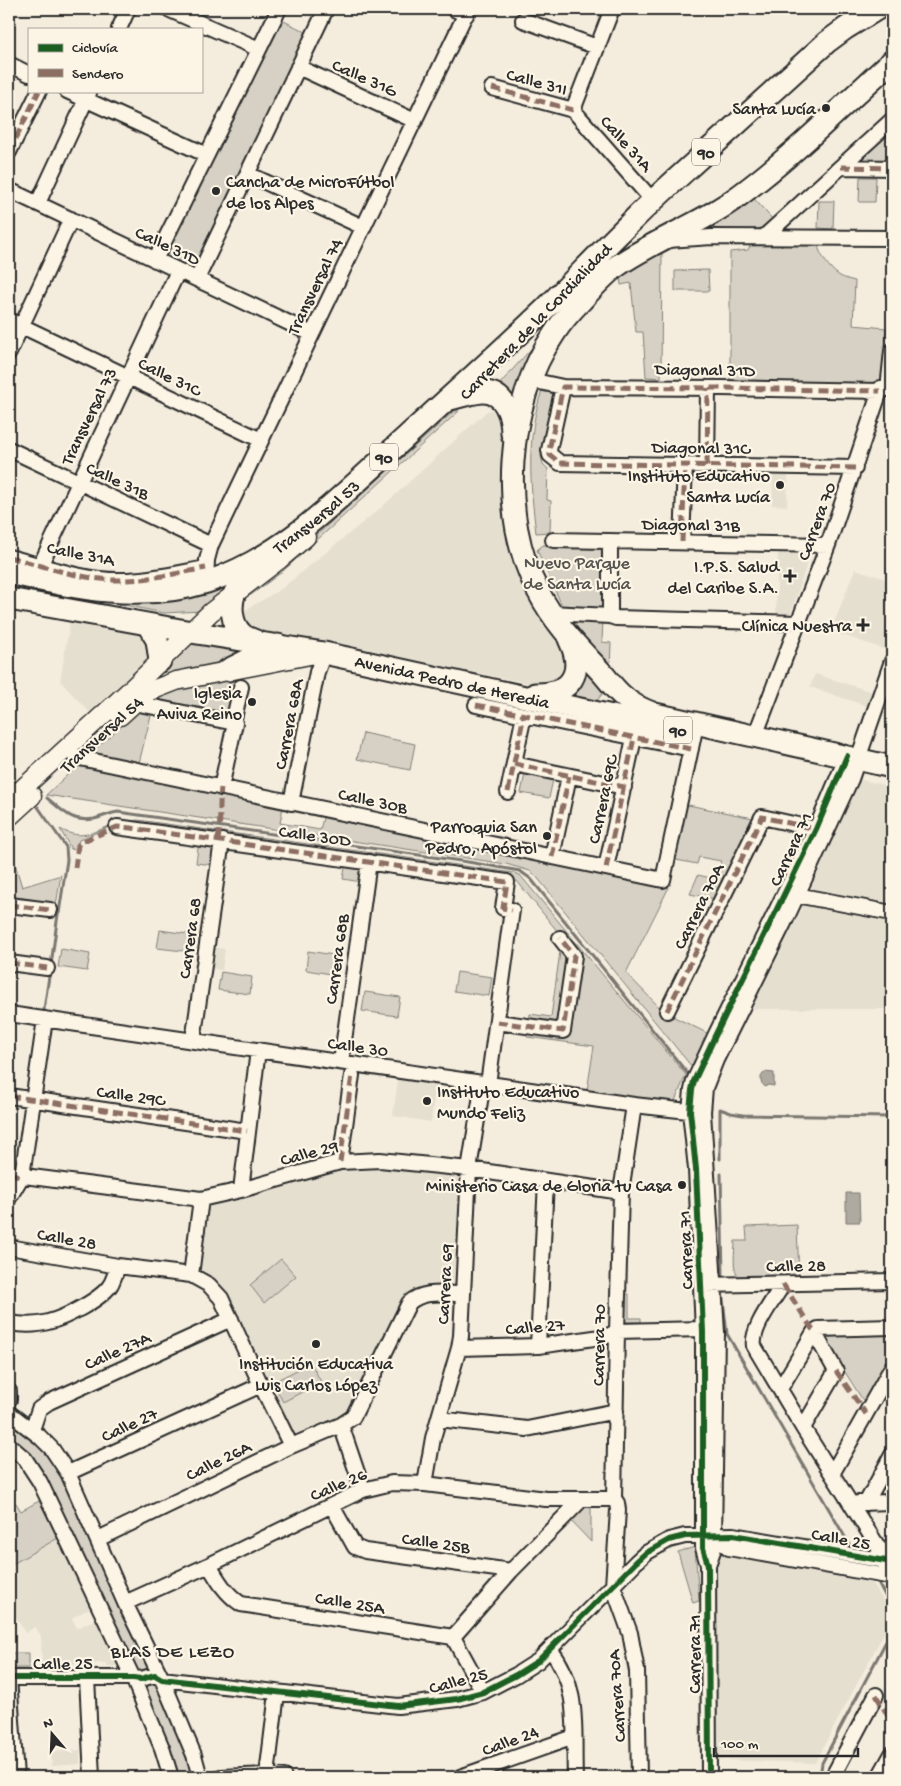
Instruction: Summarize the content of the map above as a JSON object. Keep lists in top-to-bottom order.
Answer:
{
  "streets": {
    "highway": [
      "90",
      "Carretera de la Cordialidad",
      "Transversal 53",
      "Avenida Pedro de Heredia"
    ],
    "main road": ["Transversal 54"],
    "street": [
      "Calle 31G",
      "Calle 31I",
      "Calle 31A",
      "Calle 31D",
      "Transversal 74",
      "Diagonal 31D",
      "Calle 31C",
      "Transversal 73",
      "Diagonal 31C",
      "Calle 31B",
      "Carrera 70",
      "Diagonal 31B",
      "Carrera 68A",
      "Carrera 69C",
      "Calle 30B",
      "Calle 30D",
      "Carrera 71",
      "Carrera 70A",
      "Carrera 68",
      "Carrera 68B",
      "Calle 30",
      "Calle 29C",
      "Calle 29",
      "Calle 28",
      "Carrera 69",
      "Calle 27",
      "Calle 27A",
      "Calle 26A",
      "Calle 26",
      "Calle 25",
      "Calle 25B",
      "Calle 25A",
      "Calle 24"
    ]
  },
  "crossings": [
    ["Calle 31G", "Transversal 74"],
    ["Calle 31I", "Calle 31A"],
    ["Calle 31A", "Carretera de la Cordialidad"],
    ["Calle 31A", "Transversal 73"],
    ["Calle 31D", "Transversal 74"],
    ["Calle 31D", "Transversal 73"],
    ["Transversal 74", "Calle 31C"],
    ["Transversal 74", "Calle 31B"],
    ["Transversal 74", "Transversal 53"],
    ["Carretera de la Cordialidad", "Diagonal 31D"],
    ["Carretera de la Cordialidad", "Transversal 53"],
    ["Carretera de la Cordialidad", "Avenida Pedro de Heredia"],
    ["Carretera de la Cordialidad", "Transversal 54"],
    ["Diagonal 31D", "Diagonal 31C"],
    ["Diagonal 31D", "Carrera 70"],
    ["Calle 31C", "Transversal 73"],
    ["Transversal 73", "Calle 31B"],
    ["Diagonal 31C", "Carrera 70"],
    ["Carrera 70", "Diagonal 31B"],
    ["Carrera 70", "Avenida Pedro de Heredia"],
    ["Carrera 70", "Carrera 70A"],
    ["Carrera 70", "Calle 30"],
    ["Carrera 70", "Calle 29"],
    ["Carrera 70", "Calle 27"],
    ["Carrera 70", "Calle 26"],
    ["Carrera 70", "Calle 25"],
    ["Avenida Pedro de Heredia", "Carrera 68A"],
    ["Avenida Pedro de Heredia", "Transversal 54"],
    ["Avenida Pedro de Heredia", "Calle 30B"],
    ["Avenida Pedro de Heredia", "Carrera 71"],
    ["Carrera 68A", "Transversal 54"],
    ["Carrera 68A", "Calle 30B"],
    ["Transversal 54", "Calle 30B"],
    ["Carrera 69C", "Calle 30B"],
    ["Calle 30D", "Carrera 68"],
    ["Calle 30D", "Carrera 68B"],
    ["Calle 30D", "Carrera 69"],
    ["Carrera 71", "Carrera 70A"],
    ["Carrera 71", "Calle 30"],
    ["Carrera 71", "Calle 28"],
    ["Carrera 71", "Calle 27"],
    ["Carrera 71", "Calle 25"],
    ["Carrera 70A", "Calle 25"],
    ["Carrera 68", "Calle 30"],
    ["Carrera 68B", "Calle 30"],
    ["Calle 30", "Carrera 69"],
    ["Calle 29", "Carrera 69"],
    ["Carrera 69", "Calle 27"],
    ["Carrera 69", "Calle 26A"],
    ["Carrera 69", "Calle 26"],
    ["Calle 26", "Calle 25B"],
    ["Calle 26", "Calle 25A"]
  ],
  "districts": ["BLAS DE LEZO"],
  "parks": ["Nuevo Parque de Santa Lucía"],
  "places": {
    "other": [
      "Santa Lucía",
      "Cancha de MicroFútbol de los Alpes",
      "Instituto Educativo Santa Lucía",
      "Iglesia Aviva Reino",
      "Parroquia San Pedro, Apóstol",
      "Instituto Educativo Mundo Feliz",
      "Ministerio Casa de Gloria tu Casa",
      "Institución Educativa Luis Carlos López"
    ],
    "health": ["I.P.S. Salud del Caribe S.A.", "Clínica Nuestra"]
  },
  "legend": ["Ciclovía", "Sendero"],
  "scale_bar": "100 m",
  "north": "top"
}
